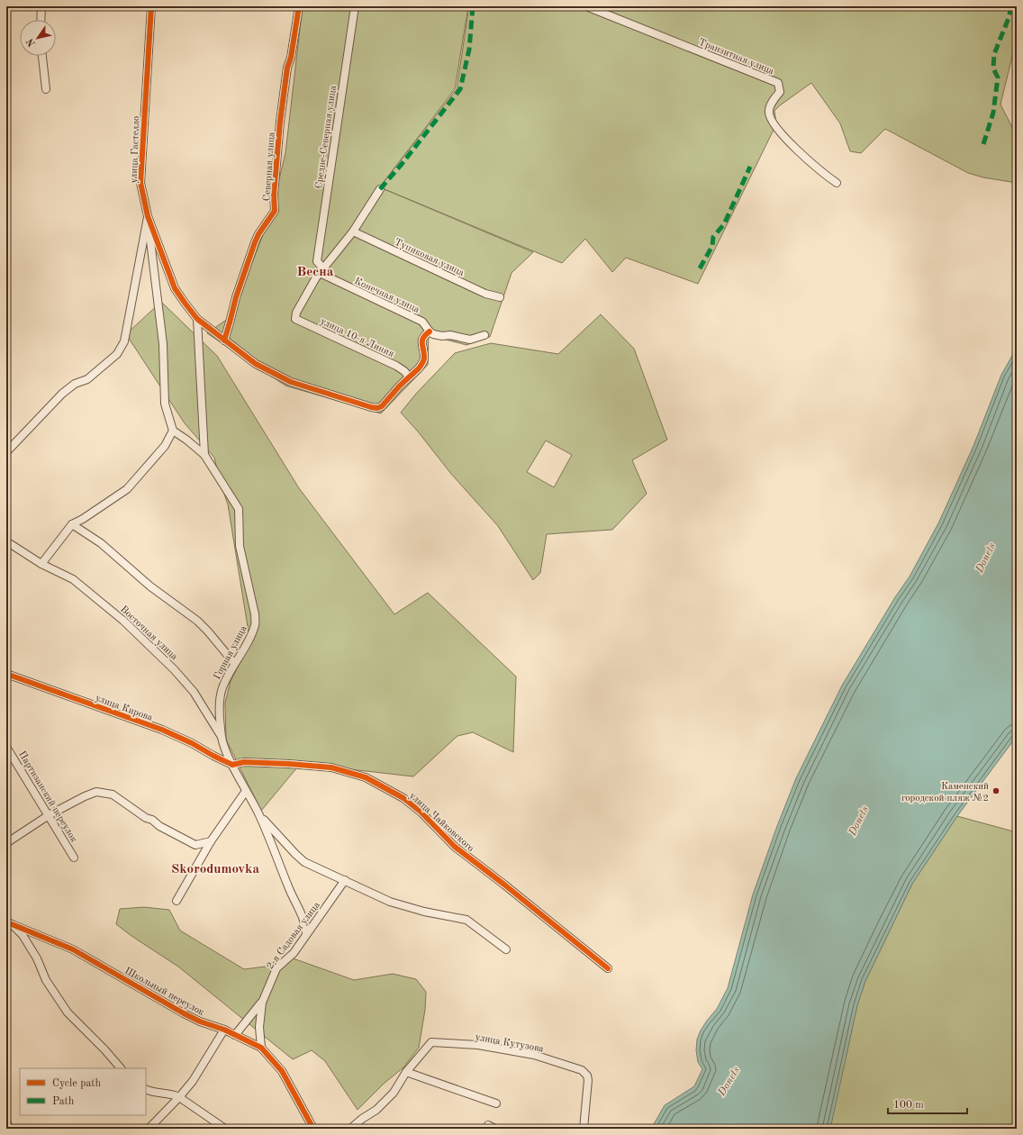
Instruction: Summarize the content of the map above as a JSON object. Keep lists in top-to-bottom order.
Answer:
{
  "streets": {
    "street": [
      "Транзитная улица",
      "Средне-Северная улица",
      "улица Гастелло",
      "Северная улица",
      "Тупиковая улица",
      "Конечная улица",
      "улица 10-я Линия",
      "Восточная улица",
      "Горная улица",
      "улица Кирова",
      "Партизанский переулок",
      "улица Чайковского",
      "2-я Садовая улица",
      "Школьный переулок",
      "улица Кутузова"
    ]
  },
  "crossings": [
    ["Средне-Северная улица", "Конечная улица"],
    ["Средне-Северная улица", "улица 10-я Линия"],
    ["Конечная улица", "улица 10-я Линия"],
    ["Восточная улица", "Горная улица"],
    ["Горная улица", "улица Кирова"],
    ["Горная улица", "улица Чайковского"],
    ["Горная улица", "2-я Садовая улица"],
    ["улица Кирова", "улица Чайковского"],
    ["2-я Садовая улица", "Школьный переулок"]
  ],
  "districts": ["Весна", "Skorodumovka"],
  "water": ["Donets"],
  "places": ["Каменский городской пляж №2"],
  "legend": ["Cycle path", "Path"],
  "scale_bar": "100 m",
  "north": "bottom left"
}
